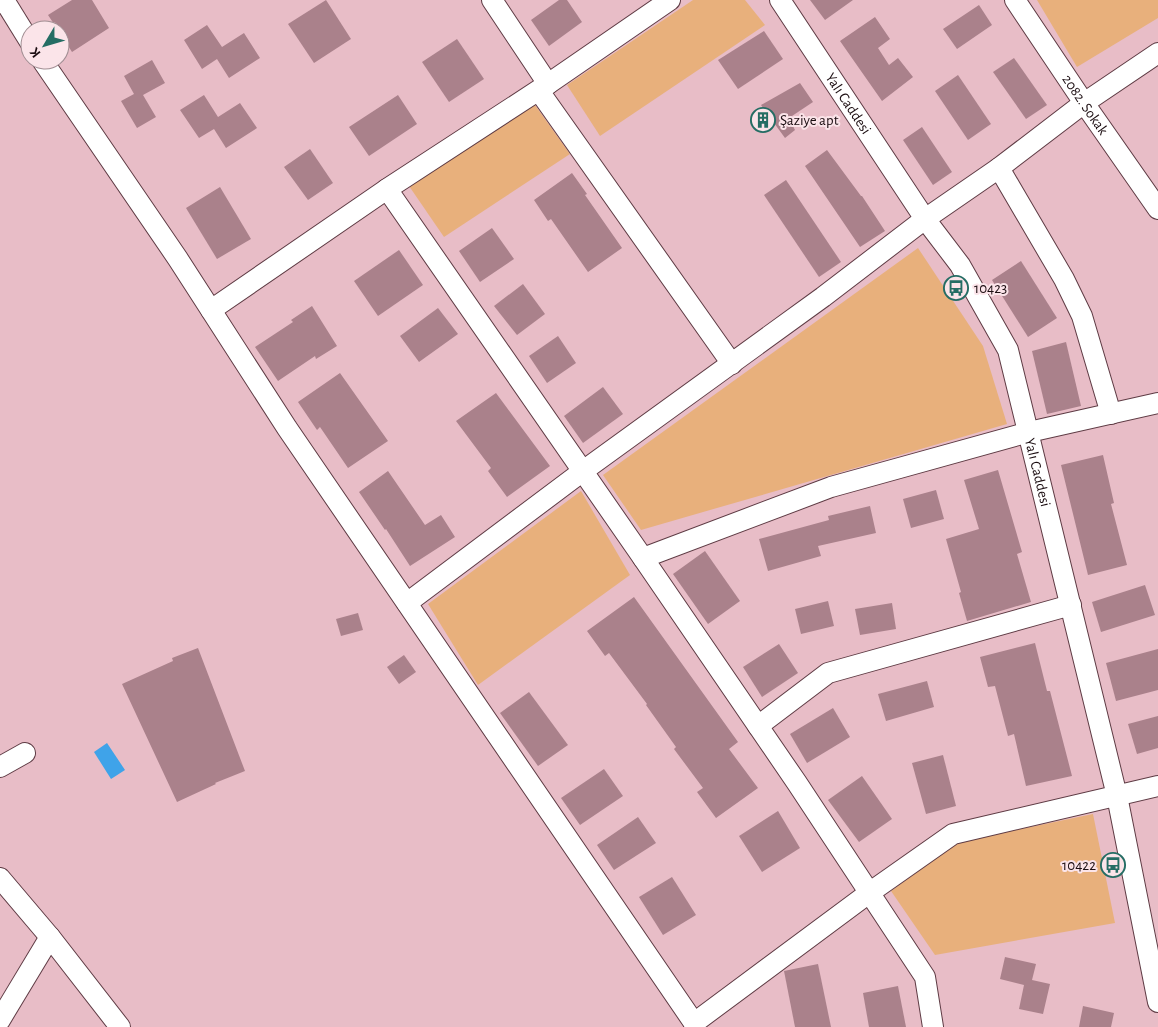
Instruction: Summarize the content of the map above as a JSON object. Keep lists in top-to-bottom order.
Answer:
{
  "streets": {
    "street": ["Yalı Caddesi", "2082. Sokak"]
  },
  "places": {
    "building": ["Şaziye apt"],
    "bus stop": ["10423", "10422"]
  },
  "north": "bottom left"
}
